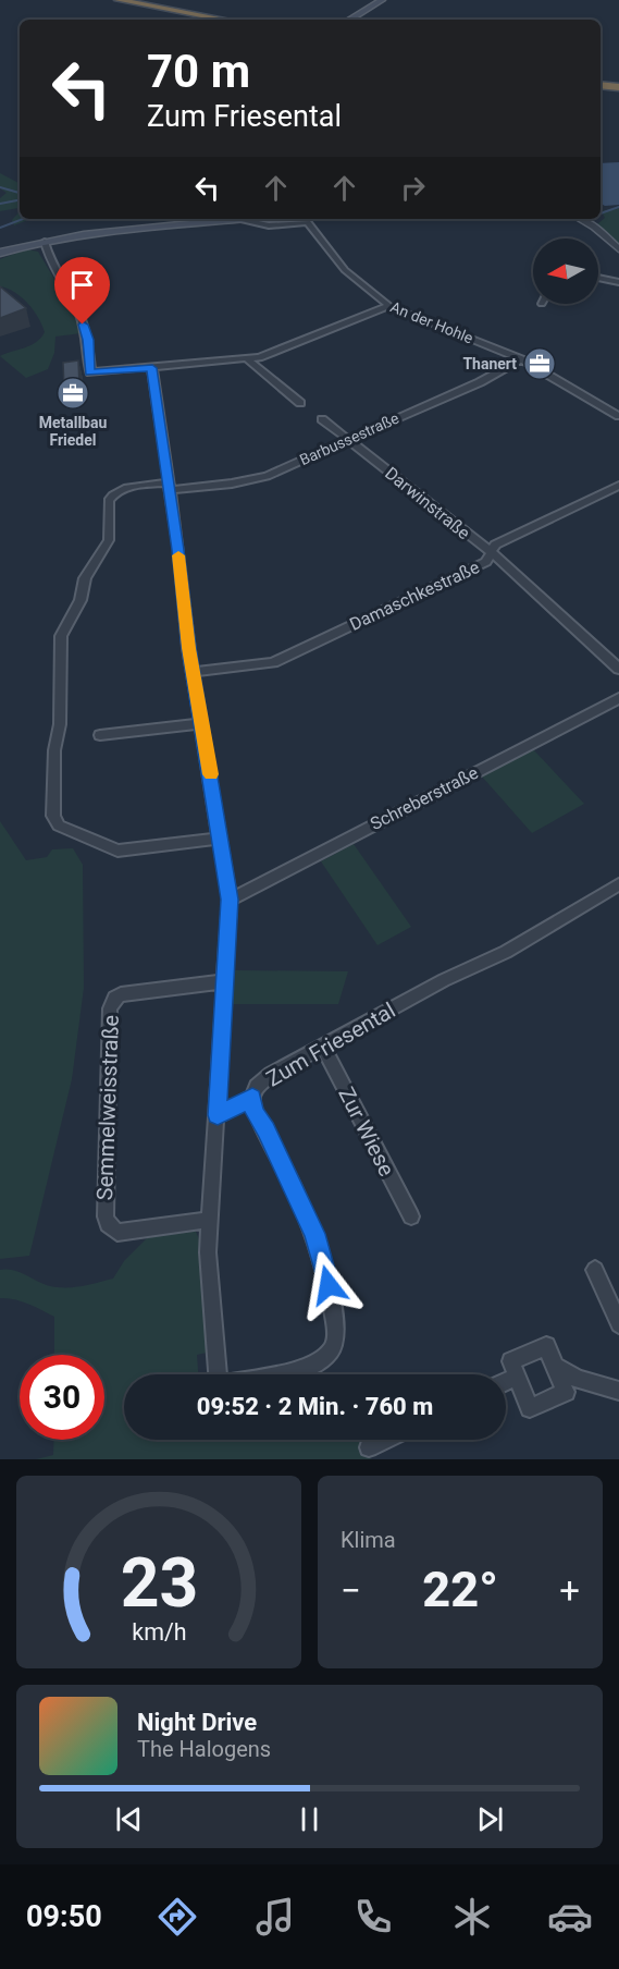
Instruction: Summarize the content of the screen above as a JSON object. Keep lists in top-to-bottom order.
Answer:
{
  "streets": {
    "street": [
      "An der Hohle",
      "Barbussestraße",
      "Darwinstraße",
      "Damaschkestraße",
      "Schreberstraße",
      "Zum Friesental",
      "Semmelweisstraße",
      "Zur Wiese"
    ]
  },
  "crossings": [
    ["An der Hohle", "Barbussestraße"],
    ["Barbussestraße", "Darwinstraße"],
    ["Darwinstraße", "Damaschkestraße"],
    ["Zum Friesental", "Zur Wiese"]
  ],
  "places": {
    "office": ["Thanert", "Metallbau Friedel"]
  },
  "north": "left",
  "page": {
    "turn": ["70 m", "Zum Friesental"],
    "limit": "30",
    "trip": "09:52 · 2 Min. · 760 m",
    "tile": "Klima",
    "heat": ["−", "22°", "+"],
    "song": ["Night Drive", "The Halogens"],
    "tabs": "09:50",
    "gauge": ["23", "km/h"]
  }
}
